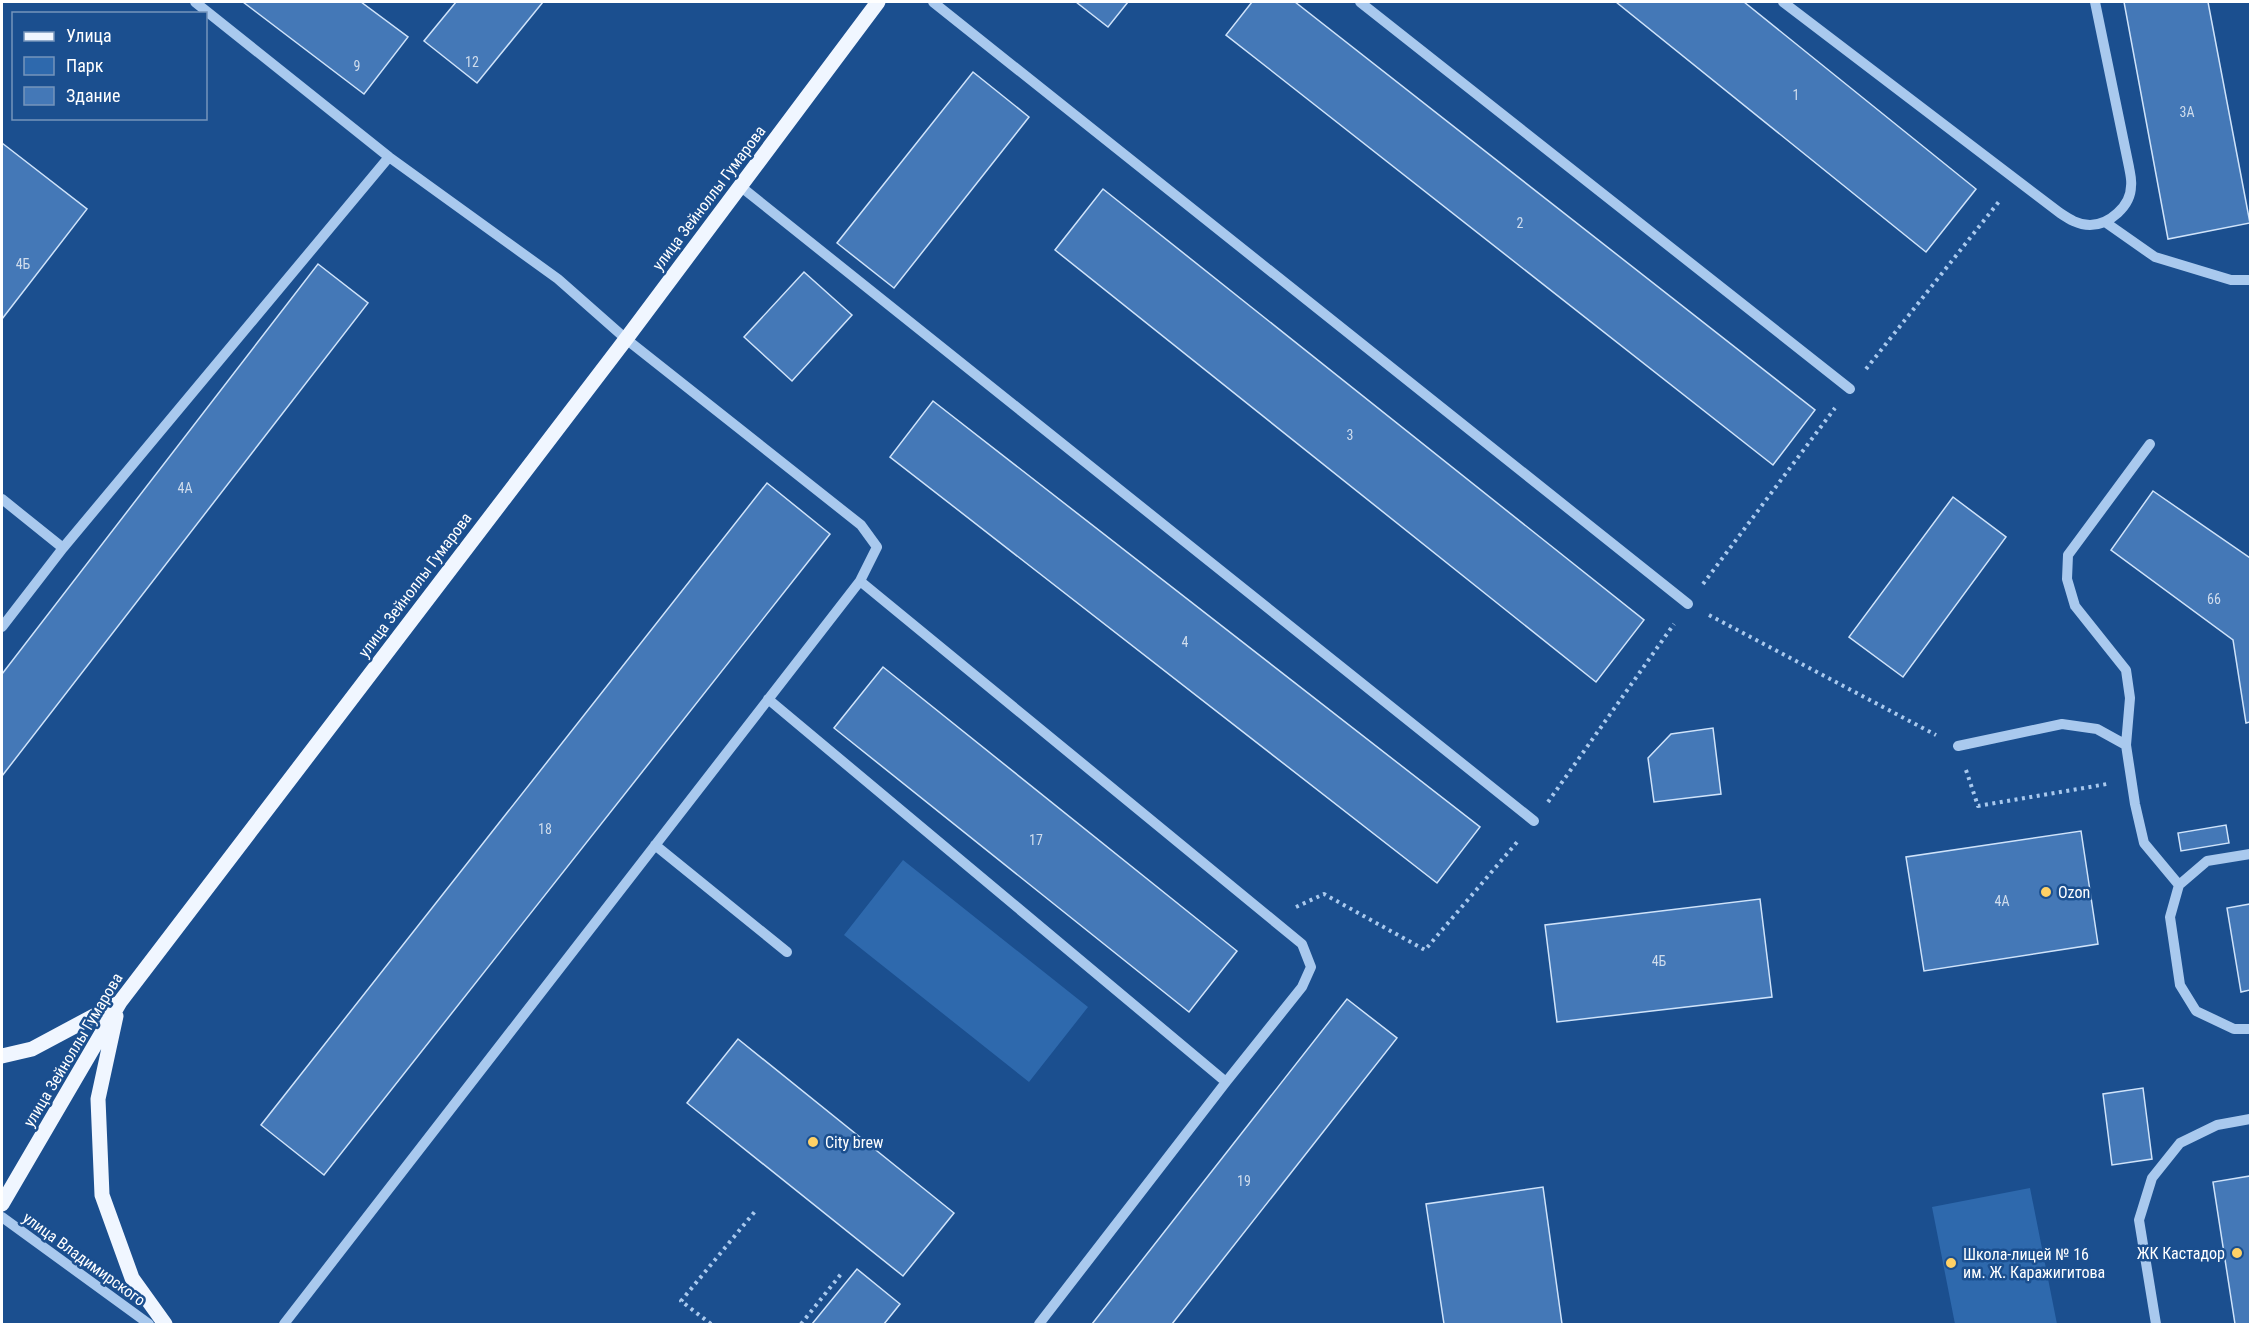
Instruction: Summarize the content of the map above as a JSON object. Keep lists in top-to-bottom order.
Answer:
{
  "streets": {
    "main road": ["улица Зейноллы Гумарова"],
    "street": ["улица Владимирского"]
  },
  "places": [
    "Ozon",
    "City brew",
    "ЖК Кастадор",
    "Школа-лицей № 16 им. Ж. Каражигитова"
  ],
  "house_numbers": [
    "12",
    "9",
    "1",
    "3А",
    "2",
    "4Б",
    "3",
    "4А",
    "66",
    "4",
    "18",
    "17",
    "4А",
    "4Б",
    "19"
  ],
  "legend": ["Улица", "Парк", "Здание"]
}
